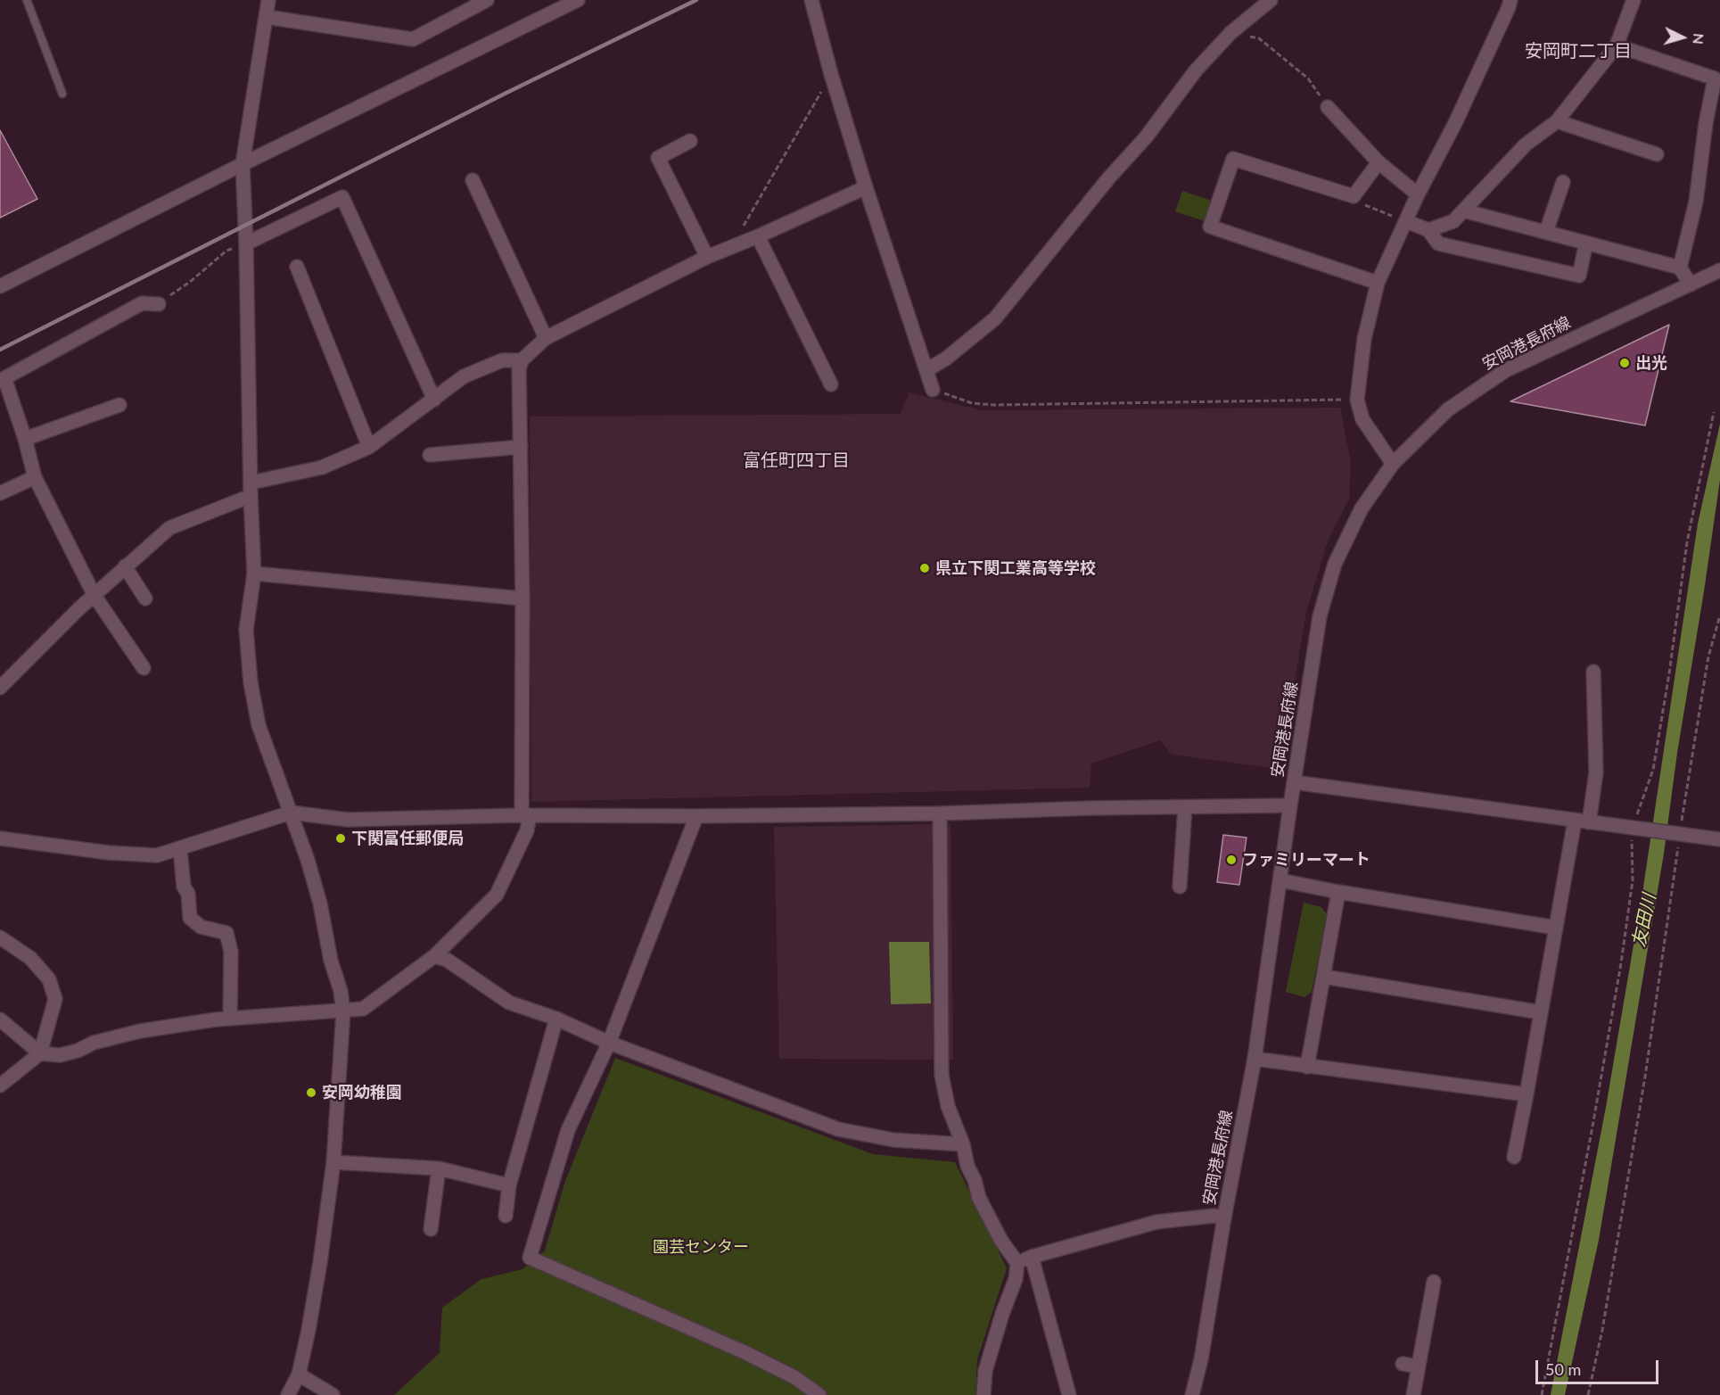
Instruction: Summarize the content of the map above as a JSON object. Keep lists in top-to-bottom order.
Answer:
{
  "streets": {
    "street": ["安岡港長府線"]
  },
  "districts": ["安岡町二丁目", "富任町四丁目"],
  "water": ["友田川"],
  "parks": ["園芸センター"],
  "places": [
    "出光",
    "県立下関工業高等学校",
    "下関冨任郵便局",
    "ファミリーマート",
    "安岡幼稚園"
  ],
  "scale_bar": "50 m",
  "north": "right"
}
